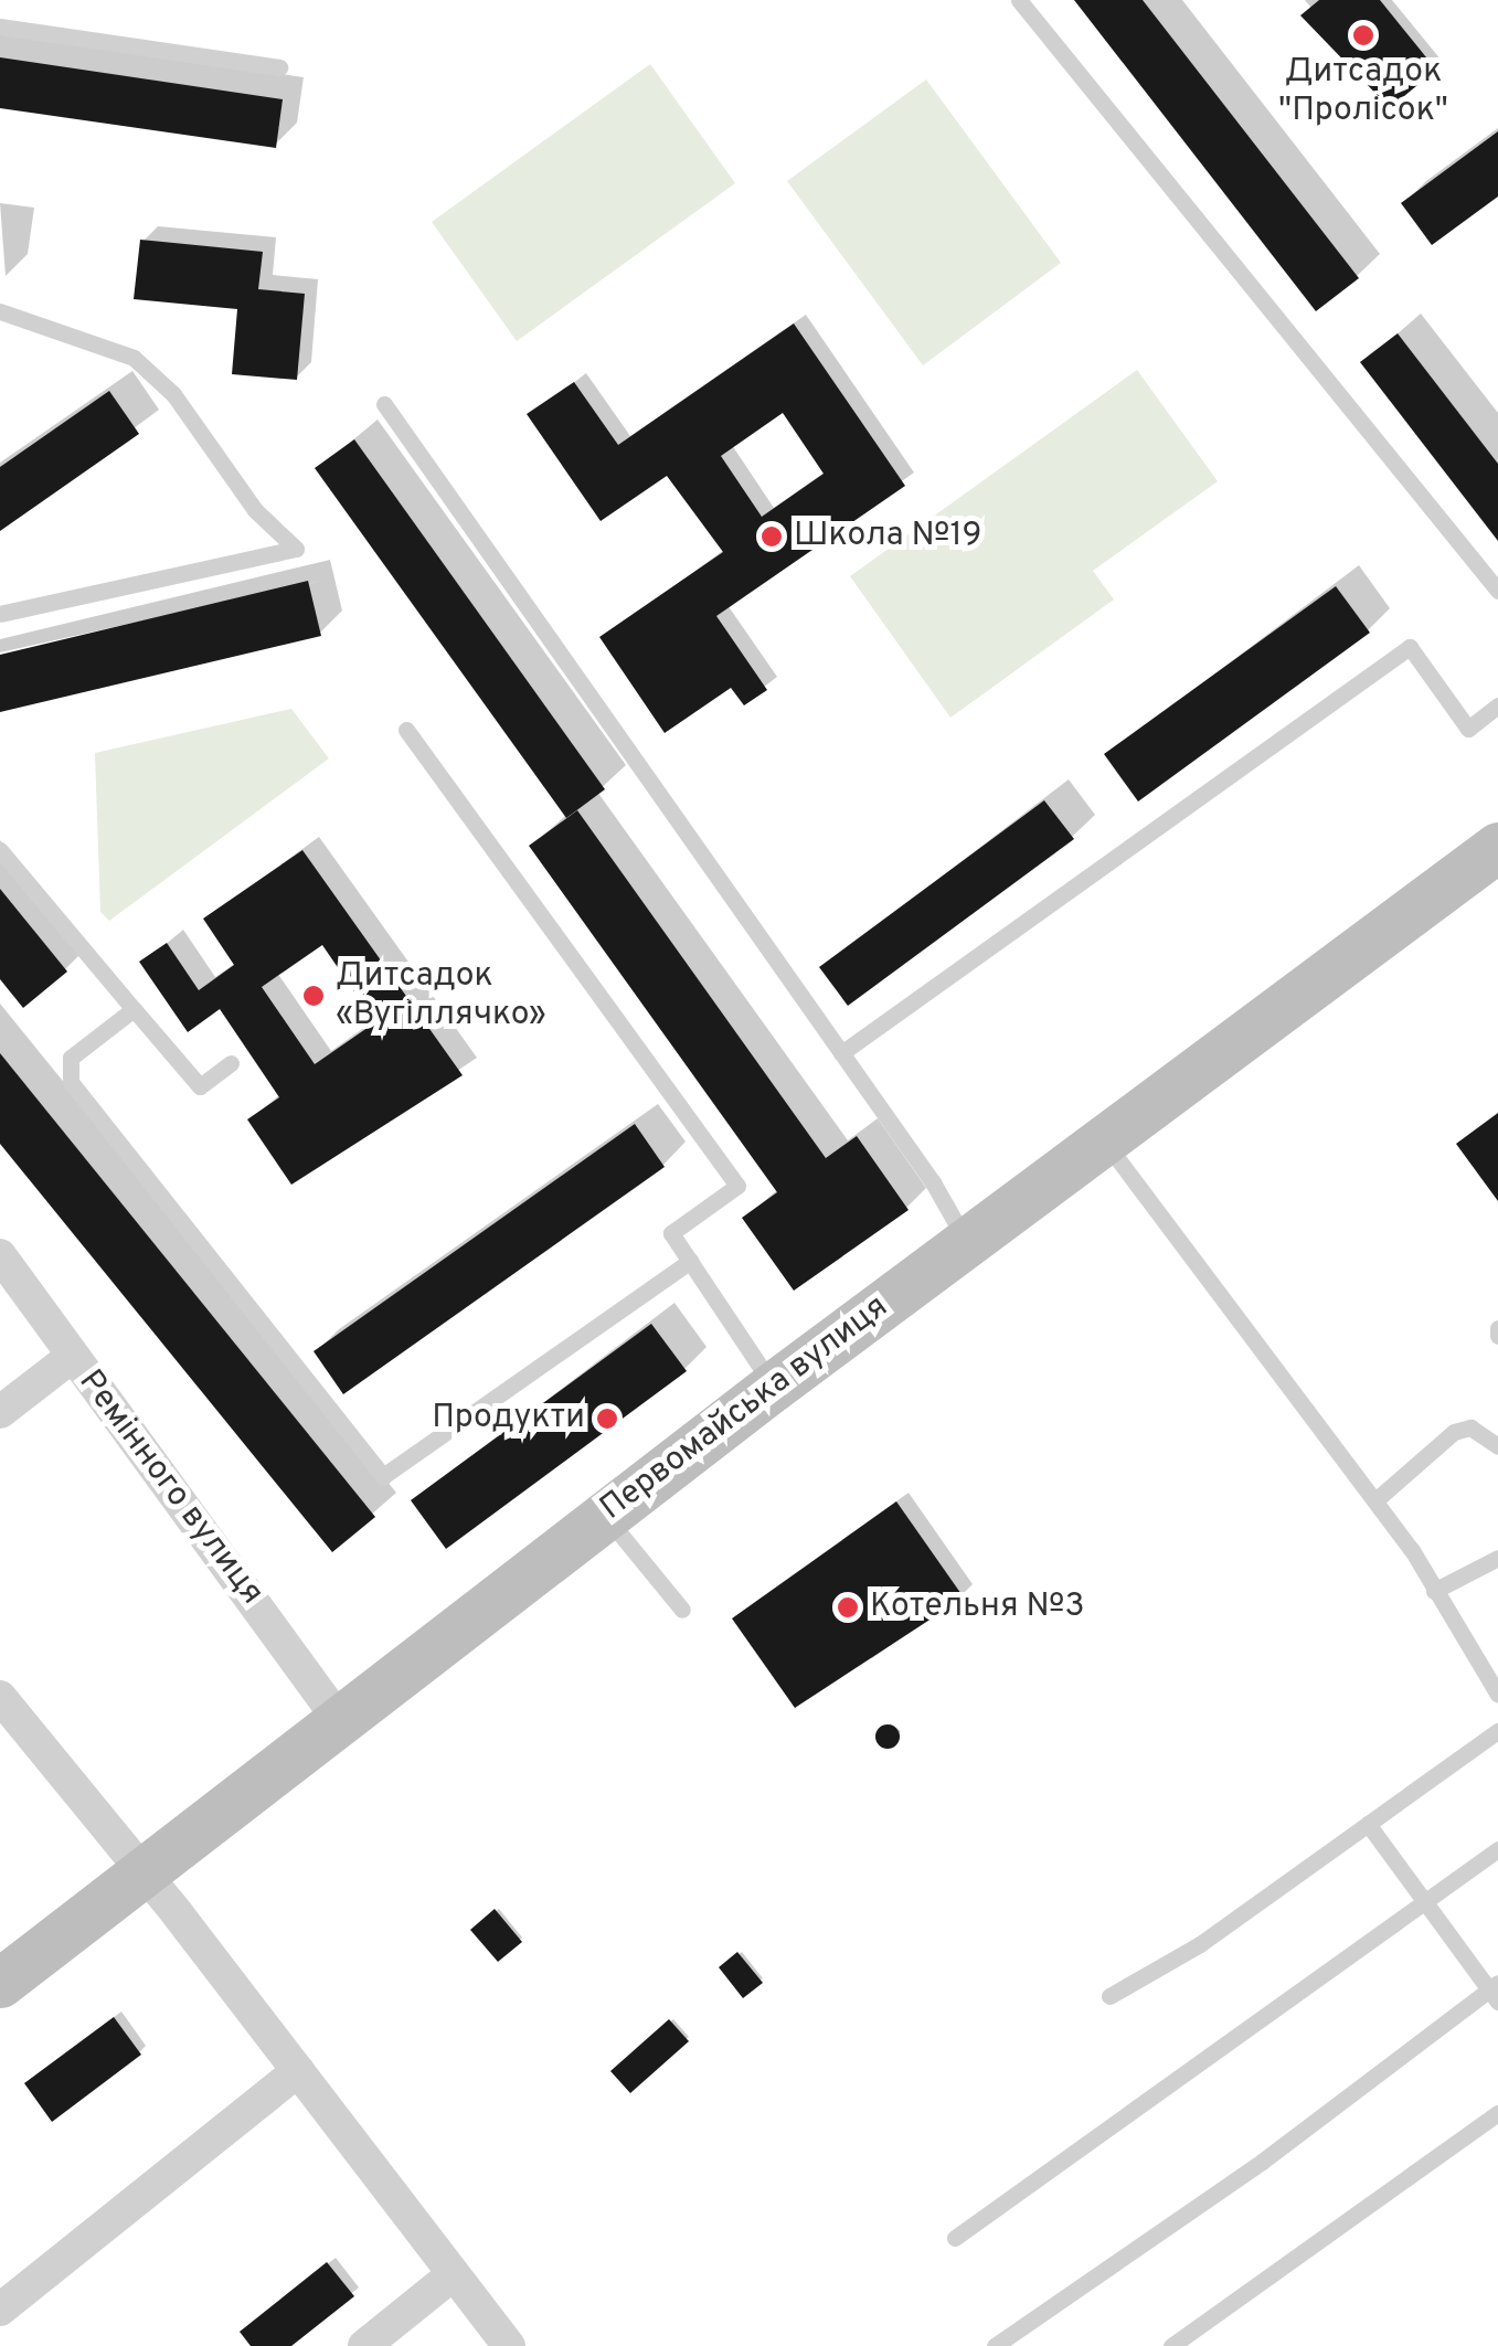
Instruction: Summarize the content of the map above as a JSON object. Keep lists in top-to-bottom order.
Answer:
{
  "streets": {
    "main road": ["Первомайська вулиця"],
    "street": ["Ремінного вулиця"]
  },
  "crossings": [
    ["Первомайська вулиця", "Ремінного вулиця"]
  ],
  "places": [
    "Дитсадок \"Пролісок\"",
    "Школа №19",
    "Дитсадок «Вугіллячко»",
    "Продукти",
    "Котельня №3"
  ]
}
